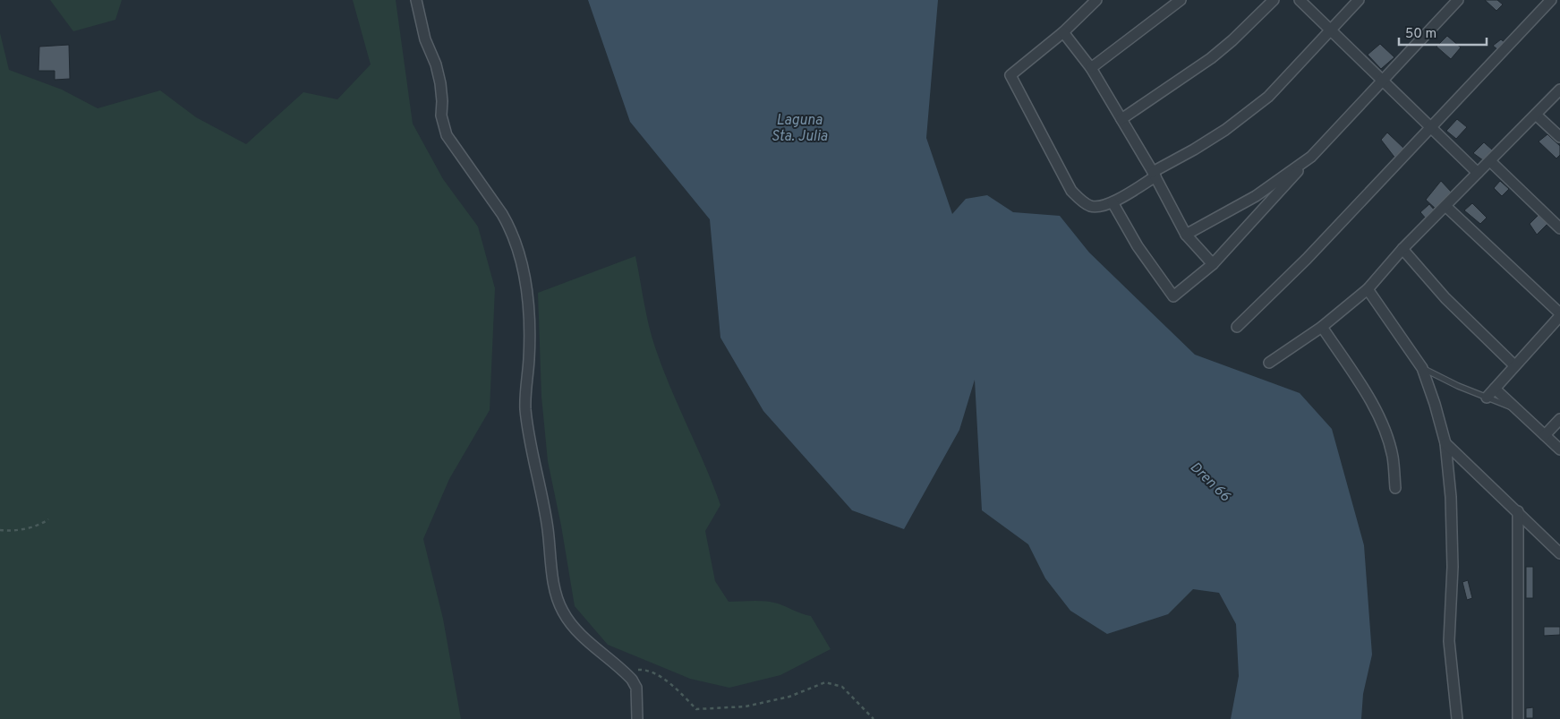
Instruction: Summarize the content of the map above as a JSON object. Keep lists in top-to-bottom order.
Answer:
{
  "water": ["Laguna Sta. Julia", "Dren 66"],
  "scale_bar": "50 m"
}
